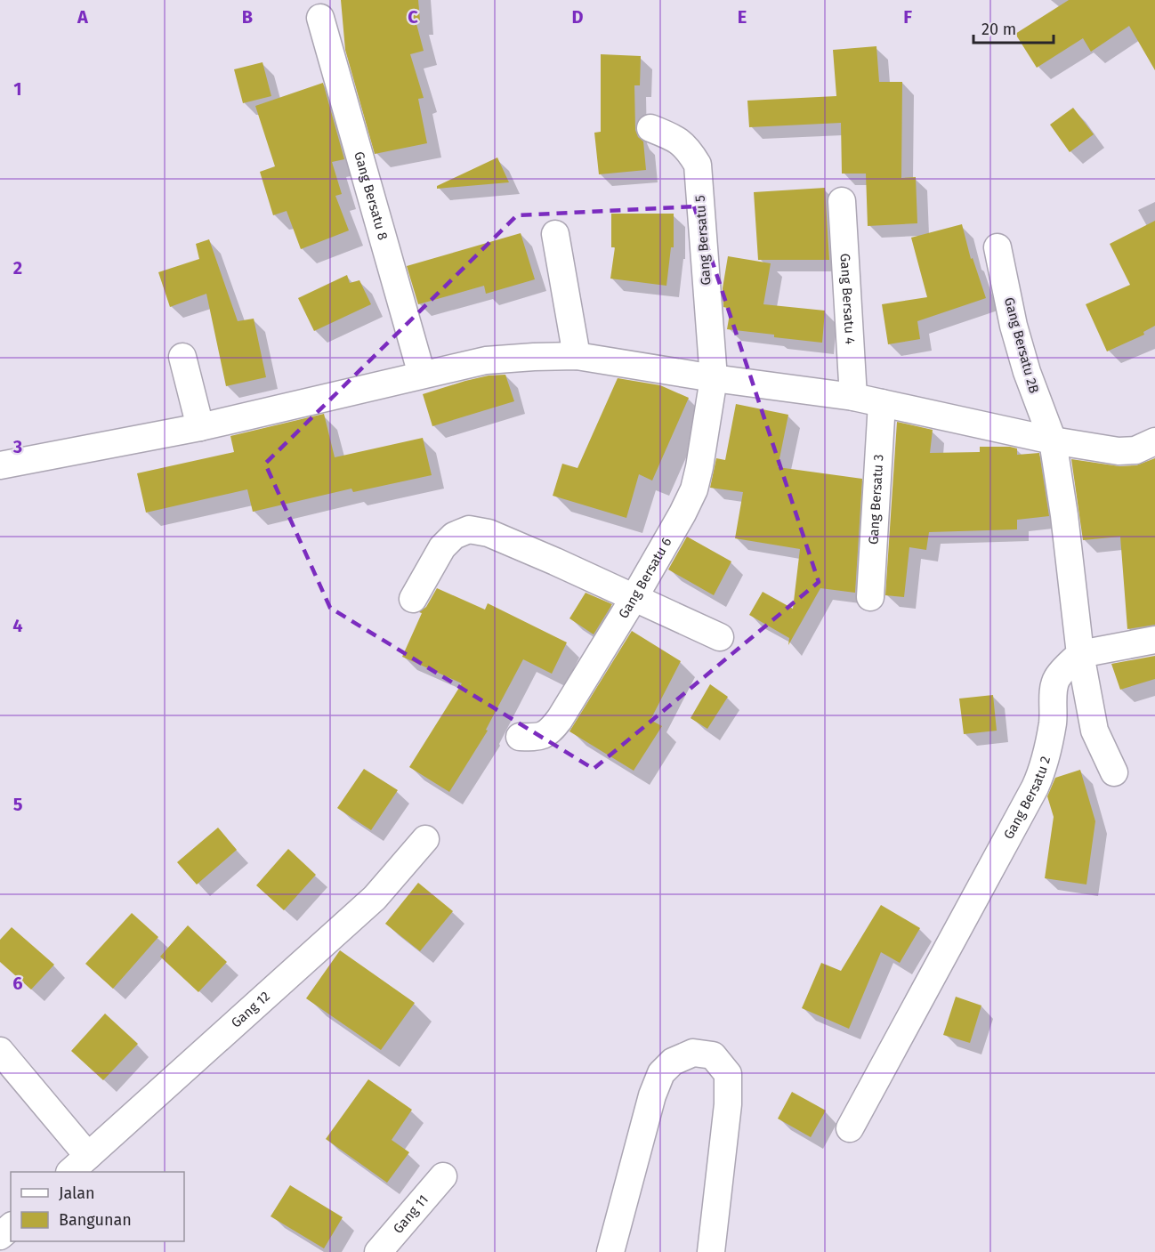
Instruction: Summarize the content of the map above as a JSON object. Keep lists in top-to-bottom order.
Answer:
{
  "streets": {
    "street": [
      "Gang Bersatu 8",
      "Gang Bersatu 5",
      "Gang Bersatu 4",
      "Gang Bersatu 2B",
      "Gang Bersatu 3",
      "Gang Bersatu 6",
      "Gang Bersatu 2",
      "Gang 12",
      "Gang 11"
    ]
  },
  "crossings": [
    ["Gang Bersatu 5", "Gang Bersatu 6"]
  ],
  "legend": ["Jalan", "Bangunan"],
  "scale_bar": "20 m",
  "grid": {
    "columns": [
      "A",
      "B",
      "C",
      "D",
      "E",
      "F"
    ],
    "rows": [
      "1",
      "2",
      "3",
      "4",
      "5",
      "6"
    ]
  }
}
